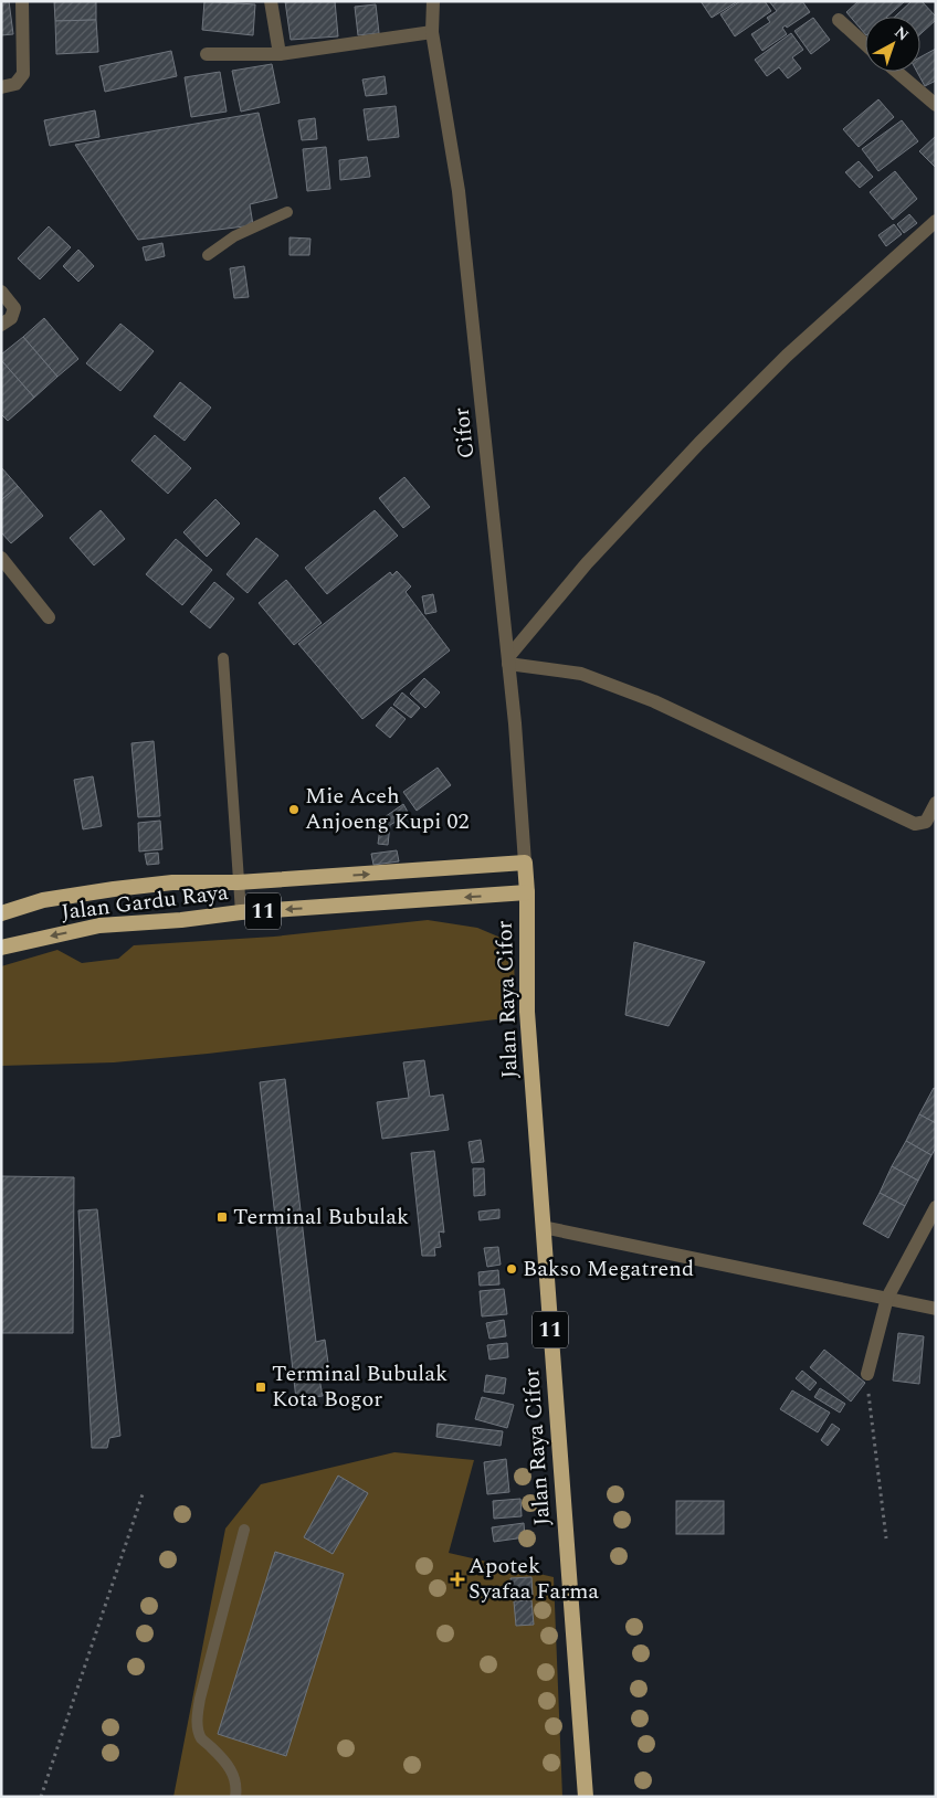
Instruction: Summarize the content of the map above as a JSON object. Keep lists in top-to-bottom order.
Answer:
{
  "streets": {
    "highway": ["Jalan Gardu Raya", "11", "Jalan Raya Cifor"],
    "street": ["Cifor"]
  },
  "crossings": [
    ["Cifor", "Jalan Gardu Raya"],
    ["Cifor", "Jalan Raya Cifor"],
    ["Jalan Gardu Raya", "Jalan Raya Cifor"]
  ],
  "places": {
    "other": ["Mie Aceh Anjoeng Kupi 02", "Bakso Megatrend"],
    "transit": ["Terminal Bubulak", "Terminal Bubulak Kota Bogor"],
    "health": ["Apotek Syafaa Farma"]
  },
  "north": "top right"
}
